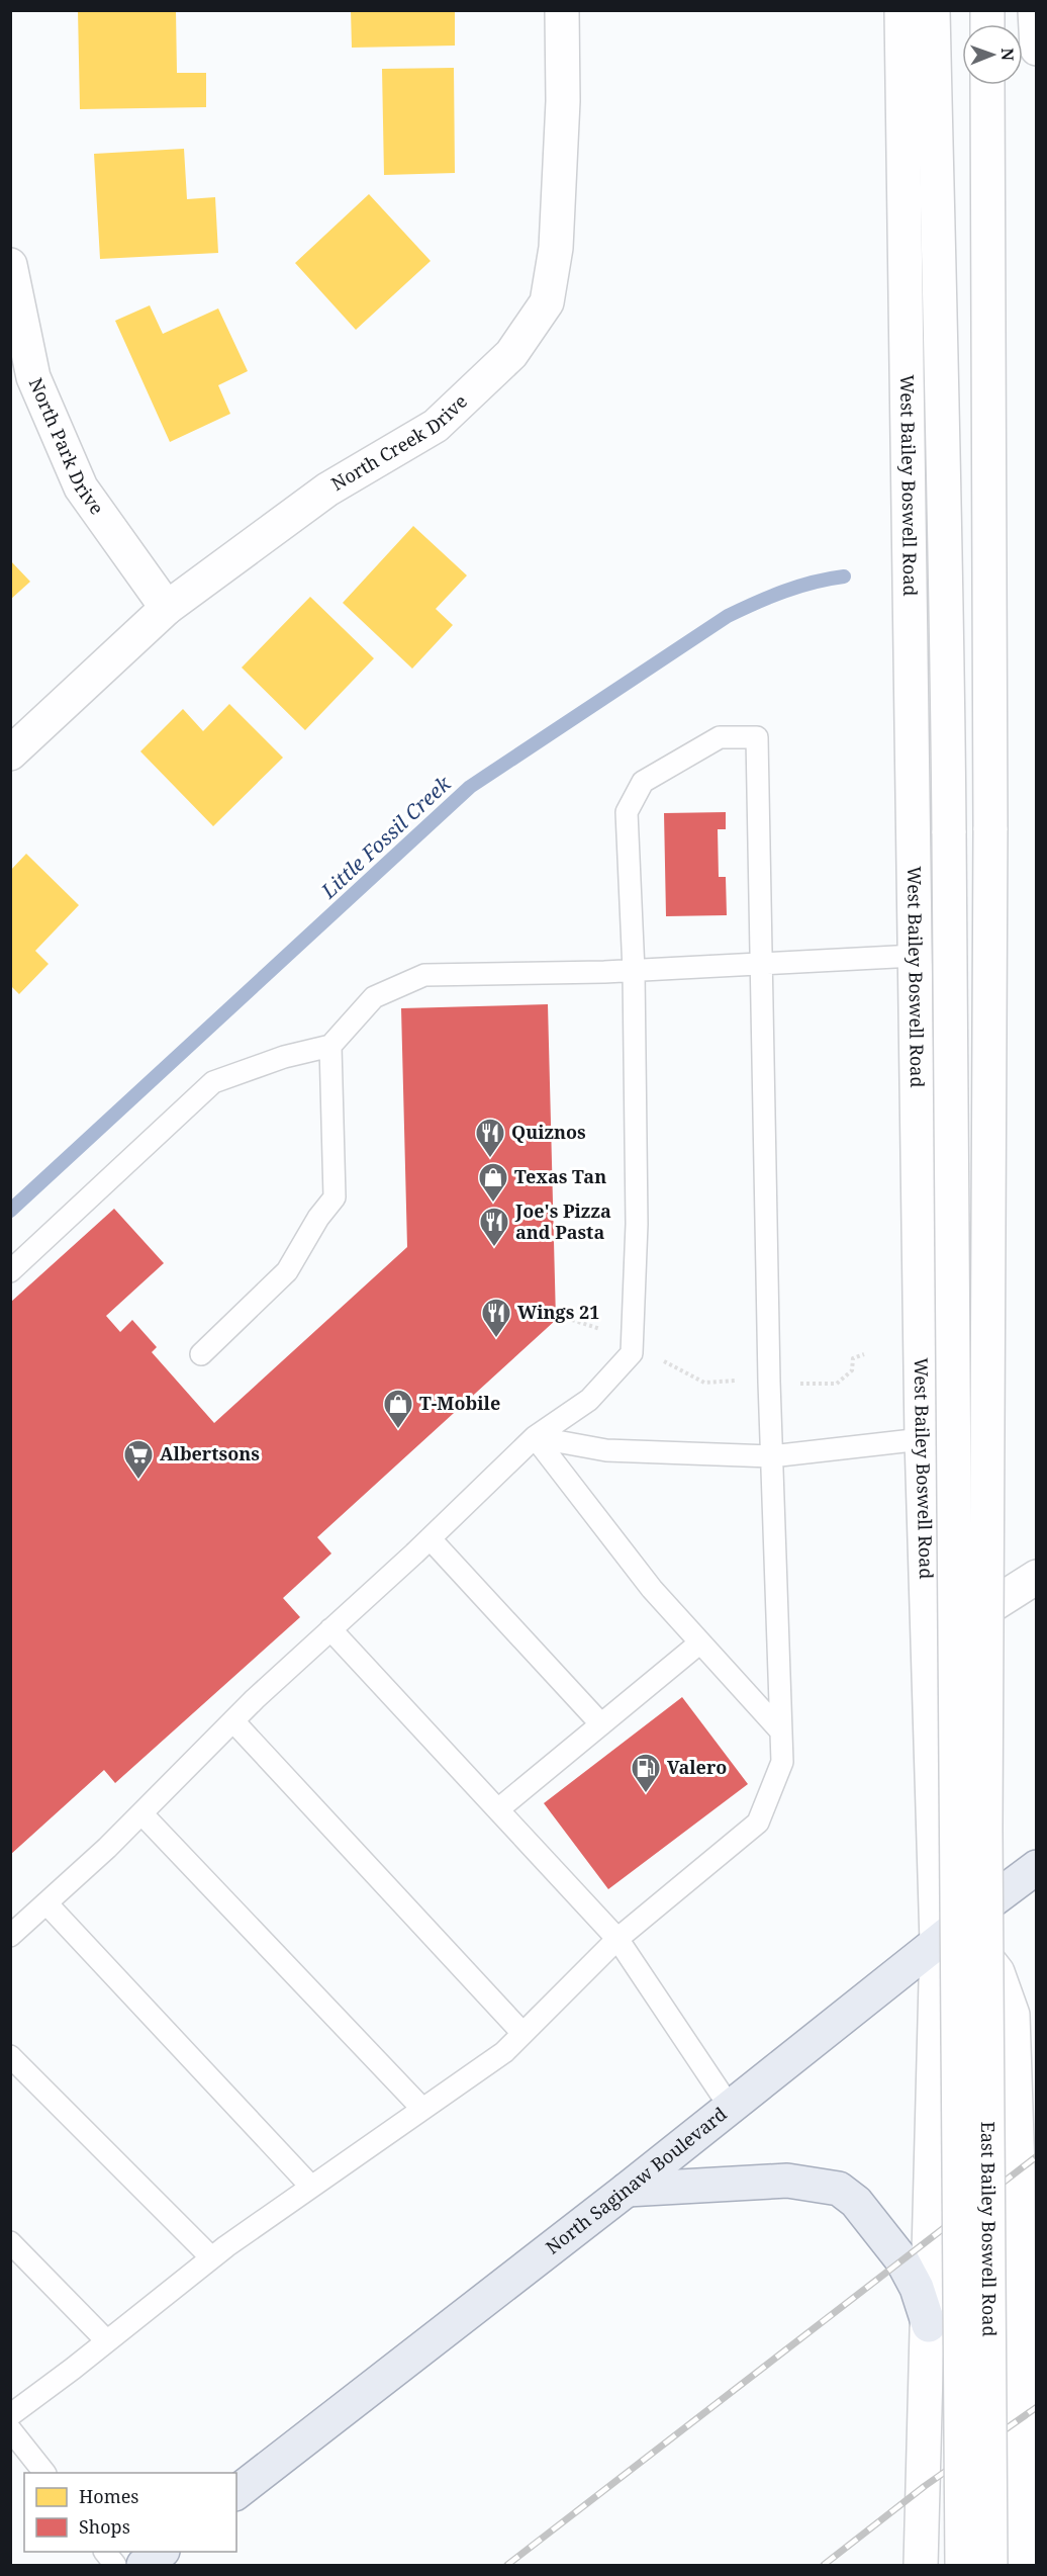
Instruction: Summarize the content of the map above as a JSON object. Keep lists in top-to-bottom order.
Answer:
{
  "streets": {
    "main road": [
      "North Creek Drive",
      "North Park Drive",
      "West Bailey Boswell Road",
      "North Saginaw Boulevard",
      "East Bailey Boswell Road"
    ]
  },
  "crossings": [
    ["North Creek Drive", "North Park Drive"],
    ["West Bailey Boswell Road", "North Saginaw Boulevard"],
    ["West Bailey Boswell Road", "East Bailey Boswell Road"],
    ["North Saginaw Boulevard", "East Bailey Boswell Road"]
  ],
  "water": ["Little Fossil Creek"],
  "places": {
    "restaurant": ["Quiznos", "Joe's Pizza and Pasta", "Wings 21"],
    "shop": ["Texas Tan", "T-Mobile"],
    "supermarket": ["Albertsons"],
    "fuel station": ["Valero"]
  },
  "legend": ["Homes", "Shops"],
  "north": "right"
}
